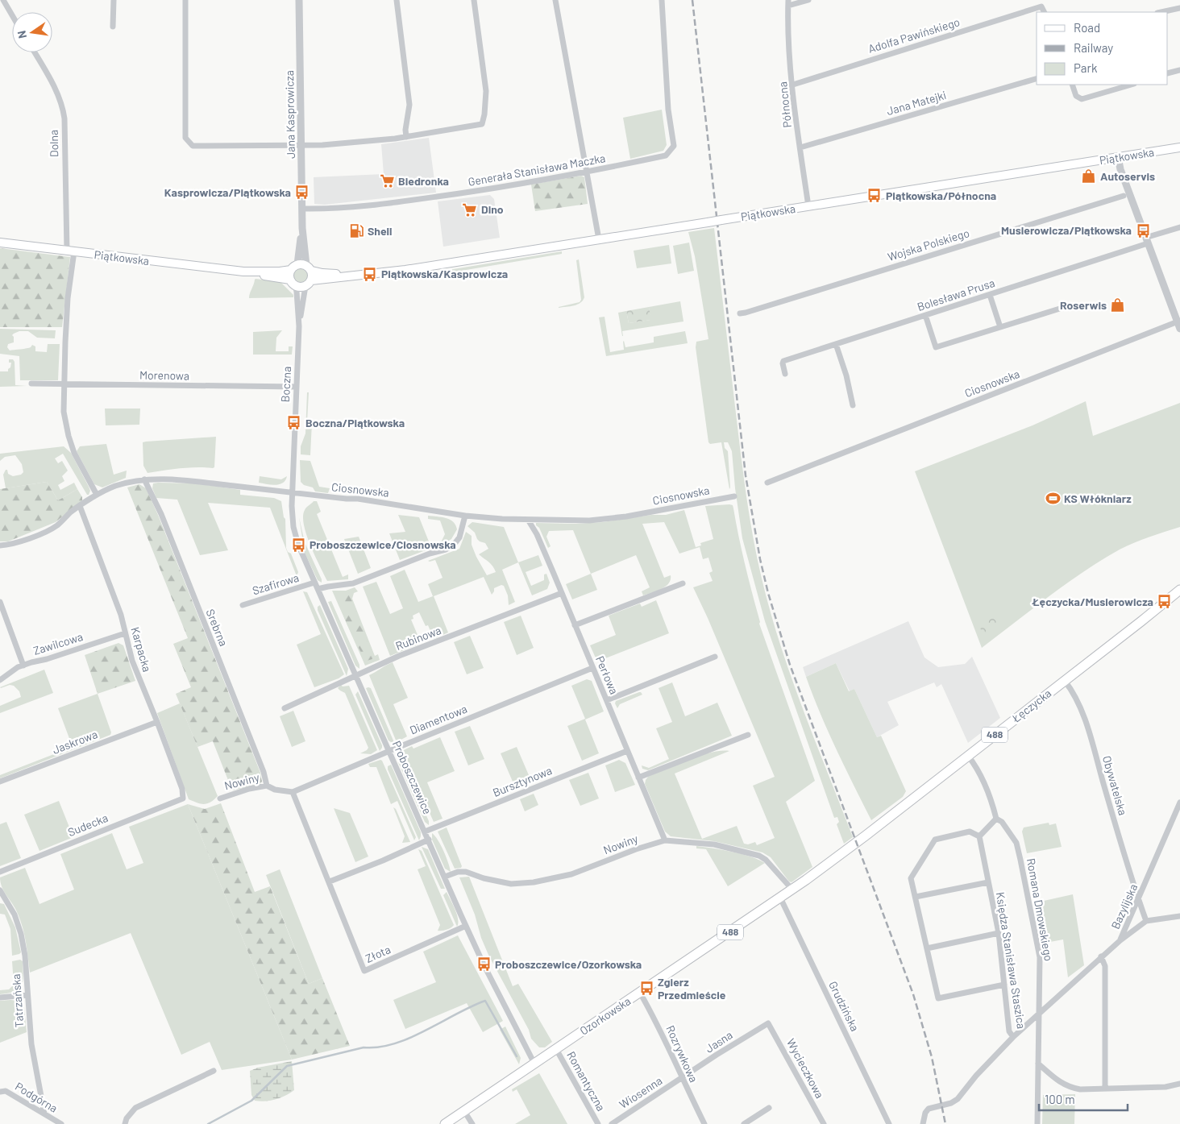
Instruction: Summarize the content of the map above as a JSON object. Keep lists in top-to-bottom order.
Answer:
{
  "streets": {
    "main road": [
      "Piątkowska",
      "Łęczycka",
      "488",
      "Ozorkowska"
    ],
    "street": [
      "Adolfa Pawińskiego",
      "Jana Matejki",
      "Północna",
      "Jana Kasprowicza",
      "Dolna",
      "Generała Stanisława Maczka",
      "Wojska Polskiego",
      "Bolesława Prusa",
      "Morenowa",
      "Ciosnowska",
      "Boczna",
      "Szafirowa",
      "Srebrna",
      "Rubinowa",
      "Zawilcowa",
      "Karpacka",
      "Perłowa",
      "Diamentowa",
      "Jaskrowa",
      "Proboszczewice",
      "Nowiny",
      "Bursztynowa",
      "Obywatelska",
      "Sudecka",
      "Bazylijska",
      "Romana Dmowskiego",
      "Złota",
      "Księdza Stanisława Staszica",
      "Tatrzańska",
      "Grudzińska",
      "Jasna",
      "Rozrywkowa",
      "Wycieczkowa",
      "Romantyczna",
      "Wiosenna",
      "Podgórna"
    ]
  },
  "crossings": [
    ["Adolfa Pawińskiego", "Północna"],
    ["Jana Matejki", "Północna"],
    ["Północna", "Piątkowska"],
    ["Jana Kasprowicza", "Piątkowska"],
    ["Jana Kasprowicza", "Generała Stanisława Maczka"],
    ["Jana Kasprowicza", "Boczna"],
    ["Dolna", "Piątkowska"],
    ["Dolna", "Morenowa"],
    ["Dolna", "Ciosnowska"],
    ["Piątkowska", "Boczna"],
    ["Morenowa", "Boczna"],
    ["Ciosnowska", "Boczna"],
    ["Ciosnowska", "Srebrna"],
    ["Ciosnowska", "Karpacka"],
    ["Ciosnowska", "Perłowa"],
    ["Ciosnowska", "Proboszczewice"],
    ["Boczna", "Proboszczewice"],
    ["Szafirowa", "Proboszczewice"],
    ["Srebrna", "Nowiny"],
    ["Rubinowa", "Perłowa"],
    ["Rubinowa", "Proboszczewice"],
    ["Zawilcowa", "Karpacka"],
    ["Karpacka", "Jaskrowa"],
    ["Karpacka", "Sudecka"],
    ["Perłowa", "Diamentowa"],
    ["Perłowa", "Nowiny"],
    ["Perłowa", "Bursztynowa"],
    ["Łęczycka", "Obywatelska"],
    ["Łęczycka", "Ozorkowska"],
    ["Diamentowa", "Proboszczewice"],
    ["Diamentowa", "Nowiny"],
    ["Diamentowa", "Złota"],
    ["Proboszczewice", "Nowiny"],
    ["Proboszczewice", "Bursztynowa"],
    ["Proboszczewice", "Złota"],
    ["Proboszczewice", "Ozorkowska"],
    ["Nowiny", "Złota"],
    ["Nowiny", "Ozorkowska"],
    ["Obywatelska", "Bazylijska"],
    ["Bazylijska", "Romana Dmowskiego"],
    ["Bazylijska", "Księdza Stanisława Staszica"],
    ["Tatrzańska", "Podgórna"],
    ["Grudzińska", "Ozorkowska"],
    ["Ozorkowska", "Rozrywkowa"],
    ["Ozorkowska", "Romantyczna"],
    ["Jasna", "Rozrywkowa"],
    ["Jasna", "Wycieczkowa"],
    ["Jasna", "Wiosenna"],
    ["Rozrywkowa", "Wiosenna"]
  ],
  "places": {
    "shop": ["Autoservis", "Roserwis"],
    "supermarket": ["Biedronka", "Dino"],
    "bus stop": [
      "Kasprowicza/Piątkowska",
      "Piątkowska/Północna",
      "Musierowicza/Piątkowska",
      "Piątkowska/Kasprowicza",
      "Boczna/Piątkowska",
      "Proboszczewice/Ciosnowska",
      "Łęczycka/Musierowicza",
      "Proboszczewice/Ozorkowska",
      "Zgierz Przedmieście"
    ],
    "fuel station": ["Shell"],
    "sports": ["KS Włókniarz"]
  },
  "legend": ["Road", "Railway", "Park"],
  "scale_bar": "100 m",
  "north": "left"
}
